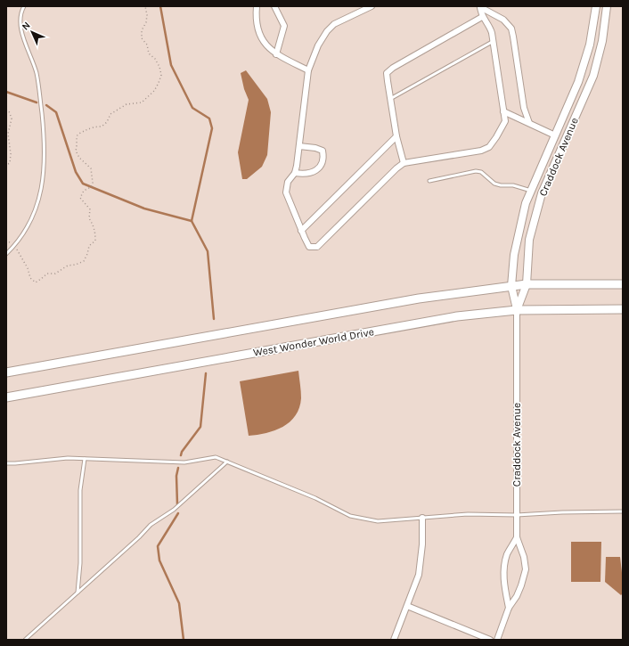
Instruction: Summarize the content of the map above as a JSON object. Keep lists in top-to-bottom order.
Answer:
{
  "streets": {
    "main road": ["West Wonder World Drive"],
    "street": ["Craddock Avenue"]
  },
  "crossings": [
    ["Craddock Avenue", "West Wonder World Drive"]
  ],
  "north": "top left"
}
